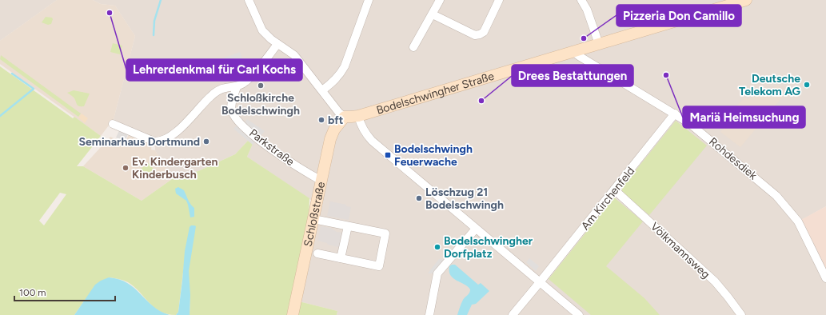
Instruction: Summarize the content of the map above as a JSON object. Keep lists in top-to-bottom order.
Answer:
{
  "streets": {
    "street": [
      "Bodelschwingher Straße",
      "Parkstraße",
      "Rohdesdiek",
      "Am Kirchenfeld",
      "Schloßstraße",
      "Völkmannsweg"
    ]
  },
  "crossings": [
    ["Bodelschwingher Straße", "Rohdesdiek"],
    ["Bodelschwingher Straße", "Schloßstraße"],
    ["Parkstraße", "Schloßstraße"],
    ["Rohdesdiek", "Am Kirchenfeld"],
    ["Am Kirchenfeld", "Völkmannsweg"]
  ],
  "places": {
    "other": [
      "Lehrerdenkmal für Carl Kochs",
      "Pizzeria Don Camillo",
      "Mariä Heimsuchung",
      "Deutsche Telekom AG",
      "Schloßkirche Bodelschwingh",
      "Drees Bestattungen",
      "bft",
      "Seminarhaus Dortmund",
      "Ev. Kindergarten Kinderbusch",
      "Löschzug 21 Bodelschwingh",
      "Bodelschwingher Dorfplatz"
    ],
    "transit": ["Bodelschwingh Feuerwache"]
  },
  "scale_bar": "100 m"
}
